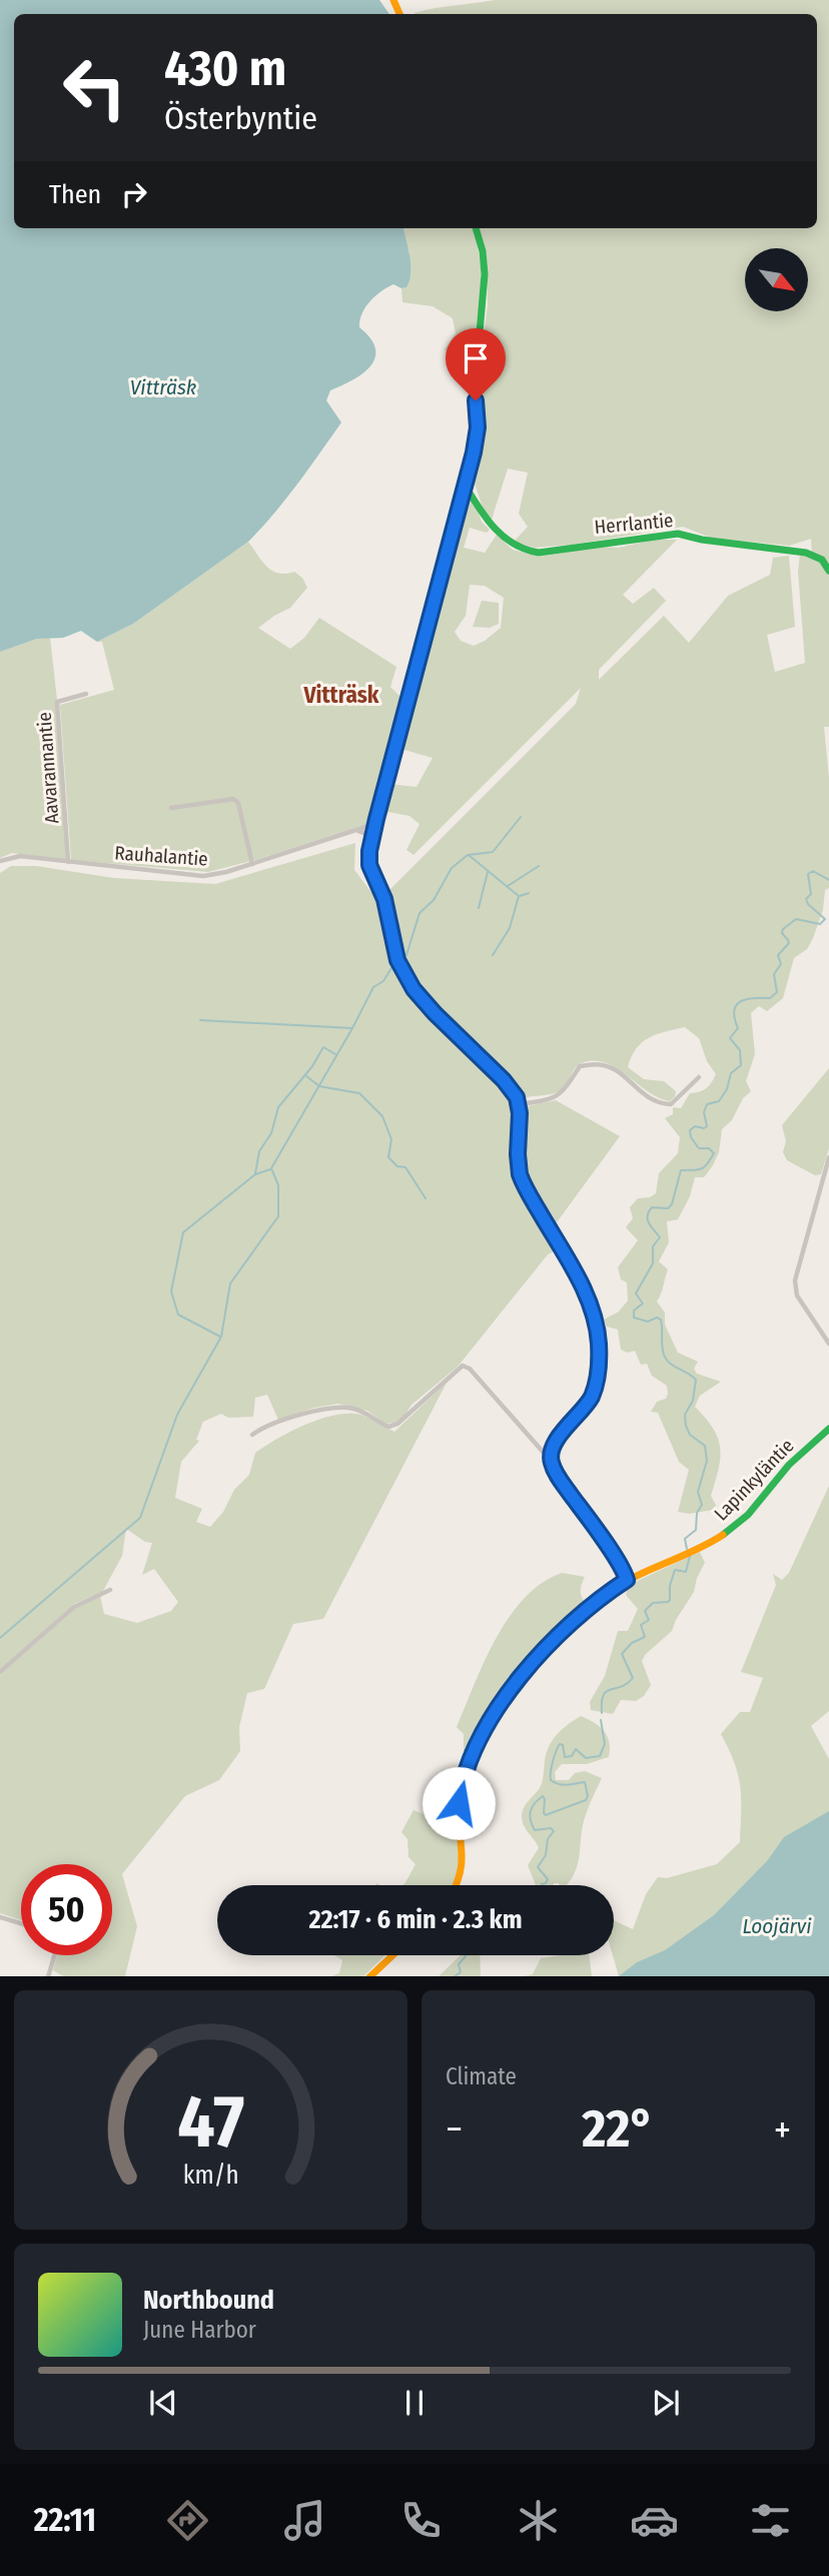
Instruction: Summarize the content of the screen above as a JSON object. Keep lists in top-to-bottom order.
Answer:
{
  "streets": {
    "street": [
      "Herrlantie",
      "Aavarannantie",
      "Rauhalantie",
      "Lapinkyläntie"
    ]
  },
  "crossings": [
    ["Aavarannantie", "Rauhalantie"]
  ],
  "districts": ["Vitträsk"],
  "water": ["Vitträsk", "Loojärvi"],
  "north": "bottom right",
  "page": {
    "turn": ["430 m", "Österbyntie"],
    "then": "Then",
    "limit": "50",
    "trip": "22:17 · 6 min · 2.3 km",
    "tile": "Climate",
    "heat": ["−", "22°", "+"],
    "song": ["Northbound", "June Harbor"],
    "tabs": "22:11",
    "gauge": ["47", "km/h"]
  }
}
